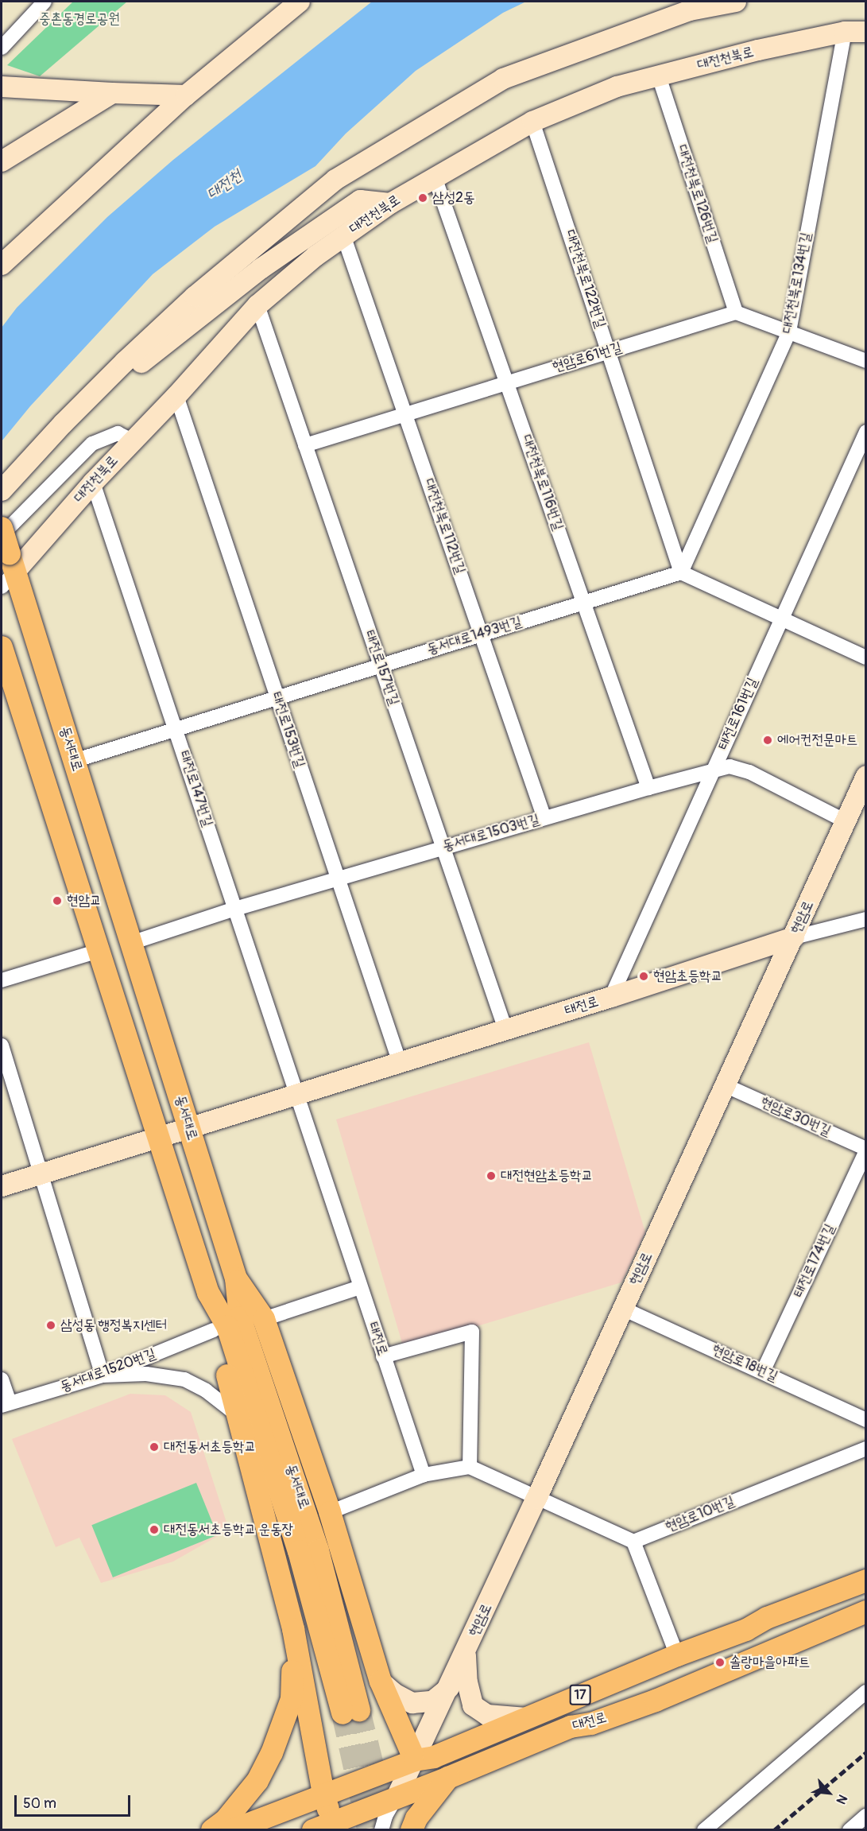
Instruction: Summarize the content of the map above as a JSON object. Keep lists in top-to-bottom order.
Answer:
{
  "streets": {
    "main road": [
      "대전천북로",
      "동서대로",
      "현암로",
      "태전로",
      "17",
      "대전로"
    ],
    "street": [
      "대전천북로126번길",
      "대전천북로122번길",
      "대전천북로134번길",
      "현암로61번길",
      "대전천북로116번길",
      "대전천북로112번길",
      "동서대로1493번길",
      "태전로157번길",
      "태전로161번길",
      "태전로153번길",
      "태전로147번길",
      "동서대로1503번길",
      "현암로30번길",
      "태전로174번길",
      "현암로18번길",
      "동서대로1520번길",
      "현암로10번길"
    ]
  },
  "crossings": [
    ["대전천북로", "대전천북로126번길"],
    ["대전천북로", "대전천북로122번길"],
    ["대전천북로", "대전천북로134번길"],
    ["대전천북로", "대전천북로116번길"],
    ["대전천북로", "대전천북로112번길"],
    ["대전천북로", "태전로157번길"],
    ["대전천북로", "태전로153번길"],
    ["대전천북로", "동서대로"],
    ["대전천북로", "태전로147번길"],
    ["대전천북로126번길", "현암로61번길"],
    ["대전천북로122번길", "대전천북로134번길"],
    ["대전천북로122번길", "현암로61번길"],
    ["대전천북로122번길", "동서대로1493번길"],
    ["대전천북로134번길", "동서대로1493번길"],
    ["현암로61번길", "대전천북로116번길"],
    ["현암로61번길", "대전천북로112번길"],
    ["현암로61번길", "태전로157번길"],
    ["대전천북로116번길", "동서대로1493번길"],
    ["대전천북로116번길", "동서대로1503번길"],
    ["대전천북로112번길", "동서대로1493번길"],
    ["대전천북로112번길", "동서대로1503번길"],
    ["동서대로1493번길", "태전로157번길"],
    ["동서대로1493번길", "태전로153번길"],
    ["동서대로1493번길", "동서대로"],
    ["동서대로1493번길", "태전로147번길"],
    ["태전로157번길", "동서대로1503번길"],
    ["태전로157번길", "태전로"],
    ["태전로161번길", "동서대로1503번길"],
    ["태전로161번길", "태전로"],
    ["태전로153번길", "동서대로1503번길"],
    ["태전로153번길", "태전로"],
    ["동서대로", "동서대로1503번길"],
    ["동서대로", "태전로"],
    ["태전로147번길", "동서대로1503번길"],
    ["태전로147번길", "태전로"],
    ["동서대로1503번길", "현암로"],
    ["현암로", "태전로"],
    ["현암로", "현암로30번길"],
    ["현암로", "현암로18번길"],
    ["현암로", "대전로"],
    ["현암로30번길", "태전로174번길"],
    ["태전로174번길", "현암로18번길"]
  ],
  "water": ["대전천"],
  "parks": ["중촌동경로공원"],
  "places": [
    "삼성2동",
    "에어컨전문마트",
    "현암교",
    "현암초등학교",
    "대전현암초등학교",
    "삼성동 행정복지센터",
    "대전동서초등학교",
    "대전동서초등학교 운동장",
    "솔랑마을아파트"
  ],
  "scale_bar": "50 m",
  "north": "bottom right"
}
